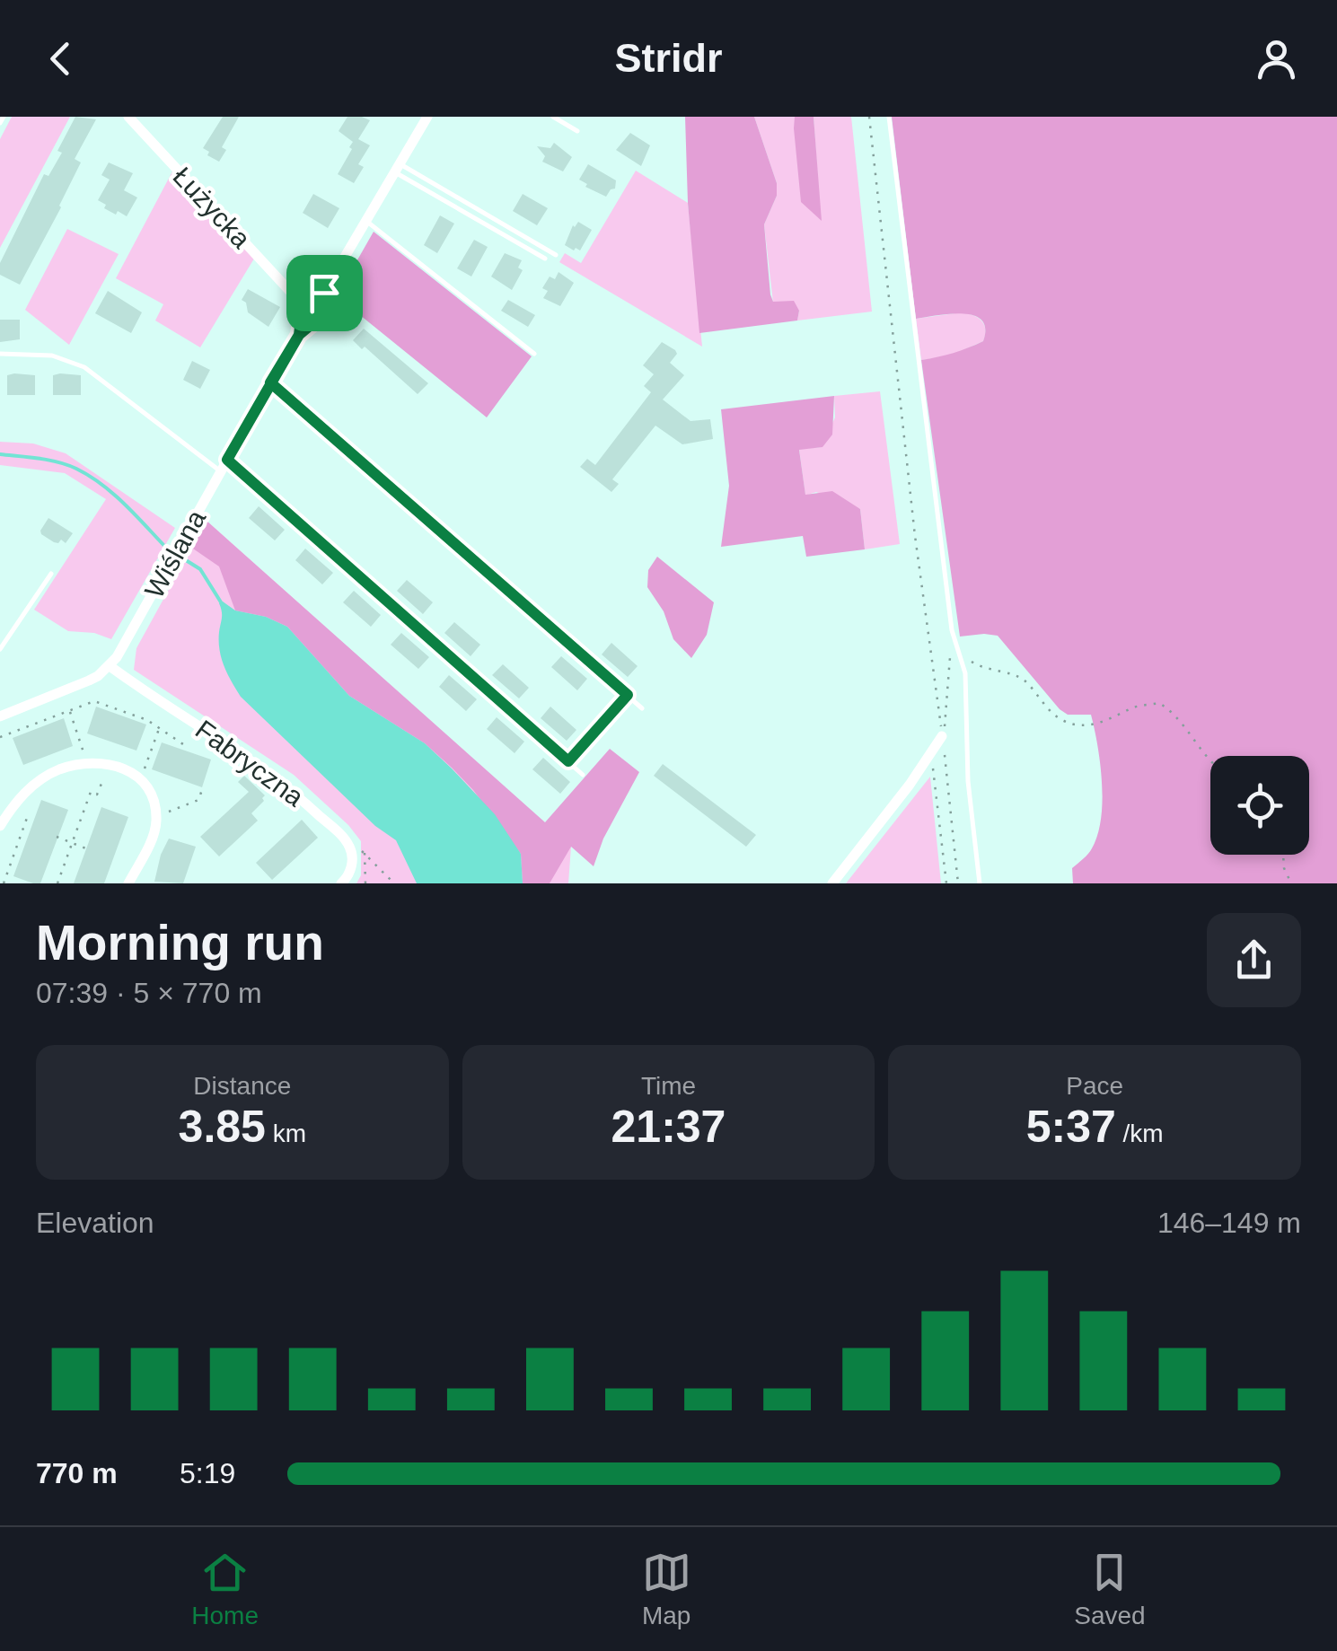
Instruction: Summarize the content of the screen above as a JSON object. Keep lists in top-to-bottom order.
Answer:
{
  "streets": {
    "street": ["Łużycka", "Wiślana", "Fabryczna"]
  },
  "crossings": [
    ["Wiślana", "Fabryczna"]
  ],
  "page": {
    "header": "Stridr",
    "heading": ["Morning run", "07:39 · 5 × 770 m"],
    "stats": [
      ["Distance", "3.85 km"],
      ["Time", "21:37"],
      ["Pace", "5:37 /km"]
    ],
    "chart": ["Elevation", "146–149 m"],
    "list": [
      {
        "name": "770 m",
        "note": "5:19"
      }
    ],
    "tabs": ["Home", "Map", "Saved"]
  }
}
